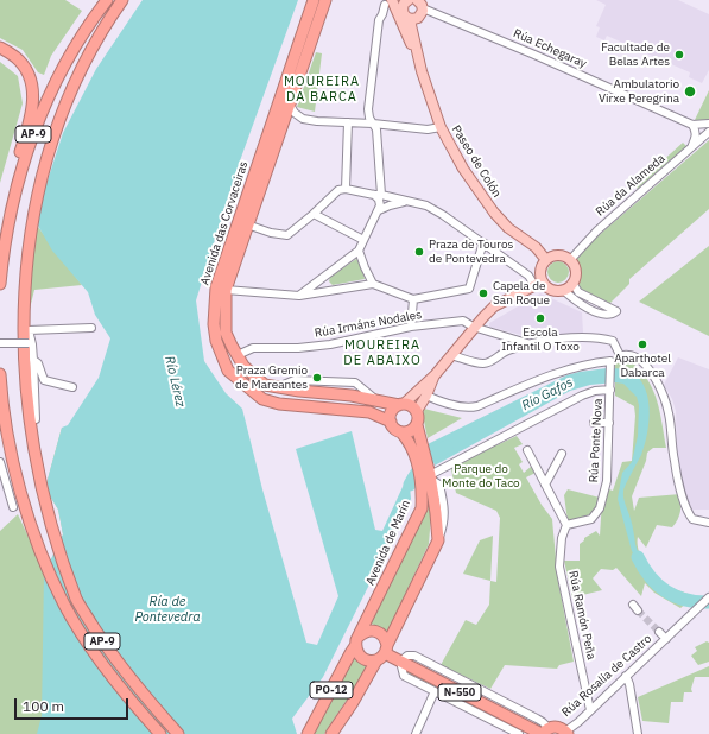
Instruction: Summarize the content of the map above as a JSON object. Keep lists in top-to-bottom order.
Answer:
{
  "streets": {
    "highway": [
      "AP-9",
      "Avenida das Corvaceiras",
      "Avenida de Marín",
      "Rúa Rosalía de Castro",
      "PO-12",
      "N-550"
    ],
    "main road": ["Paseo de Colón"],
    "street": [
      "Rúa Echegaray",
      "Rúa da Alameda",
      "Rúa Irmáns Nodales",
      "Rúa Ponte Nova",
      "Rúa Ramón Peña"
    ]
  },
  "crossings": [
    ["Rúa Echegaray", "Paseo de Colón"],
    ["Paseo de Colón", "Rúa da Alameda"],
    ["Avenida das Corvaceiras", "Rúa Irmáns Nodales"],
    ["Avenida das Corvaceiras", "Avenida de Marín"],
    ["Rúa Ponte Nova", "Rúa Ramón Peña"],
    ["Avenida de Marín", "N-550"],
    ["Rúa Ramón Peña", "Rúa Rosalía de Castro"],
    ["Rúa Rosalía de Castro", "N-550"]
  ],
  "districts": ["MOUREIRA DA BARCA", "MOUREIRA DE ABAIXO"],
  "water": ["Río Lérez", "Río Gafos", "Ría de Pontevedra"],
  "parks": ["Parque do Monte do Taco"],
  "places": [
    "Facultade de Belas Artes",
    "Ambulatorio Virxe Peregrina",
    "Praza de Touros de Pontevedra",
    "Capela de San Roque",
    "Escola Infantil O Toxo",
    "Aparthotel Dabarca",
    "Praza Gremio de Mareantes"
  ],
  "scale_bar": "100 m"
}
